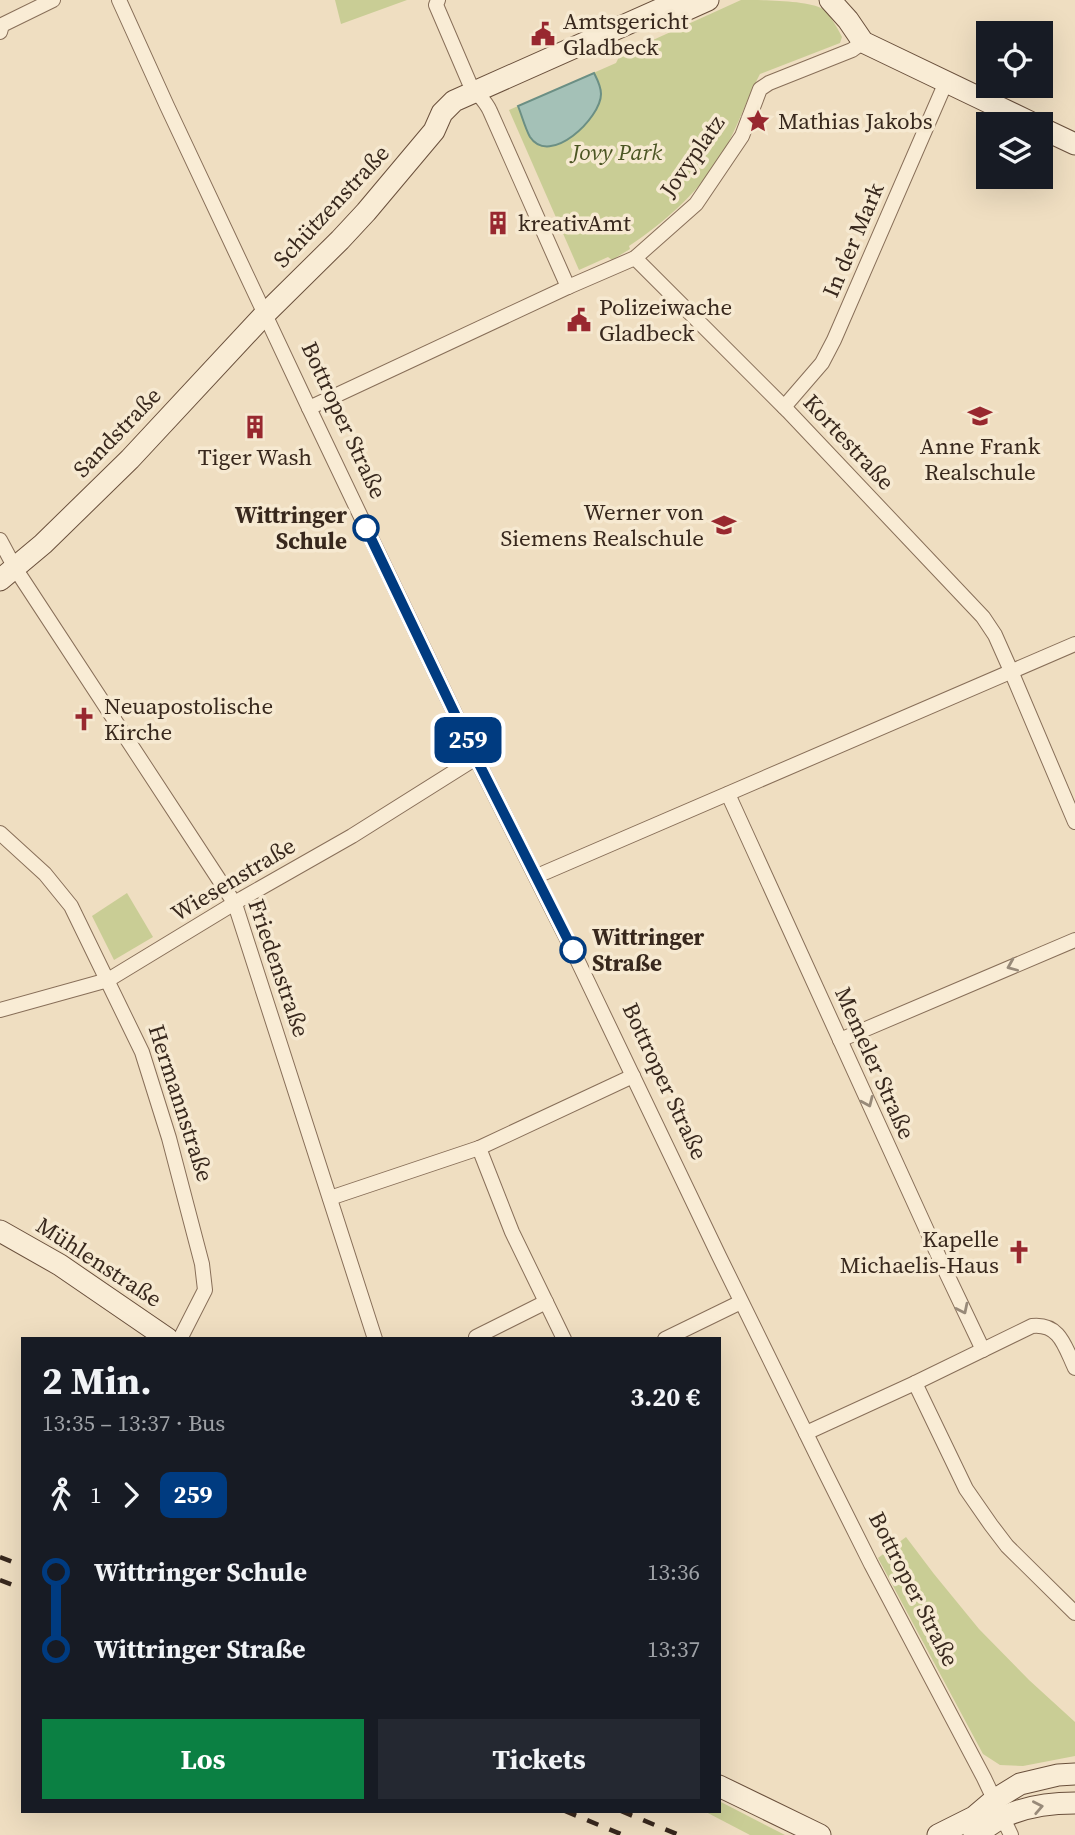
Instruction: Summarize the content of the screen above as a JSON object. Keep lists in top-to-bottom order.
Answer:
{
  "streets": {
    "main road": ["Schützenstraße", "Sandstraße", "Mühlenstraße"],
    "street": [
      "Jovyplatz",
      "In der Mark",
      "Bottroper Straße",
      "Kortestraße",
      "Wiesenstraße",
      "Friedenstraße",
      "Memeler Straße",
      "Hermannstraße"
    ]
  },
  "crossings": [
    ["Jovyplatz", "Bottroper Straße"],
    ["Jovyplatz", "Kortestraße"],
    ["Schützenstraße", "Bottroper Straße"],
    ["Schützenstraße", "Sandstraße"],
    ["In der Mark", "Kortestraße"],
    ["Bottroper Straße", "Sandstraße"],
    ["Bottroper Straße", "Wiesenstraße"],
    ["Sandstraße", "Friedenstraße"],
    ["Wiesenstraße", "Friedenstraße"],
    ["Wiesenstraße", "Hermannstraße"]
  ],
  "one_way": ["Memeler Straße"],
  "parks": ["Jovy Park"],
  "places": {
    "public building": ["Amtsgericht Gladbeck", "Polizeiwache Gladbeck"],
    "place": ["Mathias Jakobs"],
    "building": ["kreativAmt", "Tiger Wash"],
    "school or university": ["Anne Frank Realschule", "Werner von Siemens Realschule"],
    "other": ["Wittringer Schule", "Wittringer Straße"],
    "church": ["Neuapostolische Kirche", "Kapelle Michaelis-Haus"]
  },
  "lines": ["bus line 259"],
  "page": {
    "on_map": "259",
    "heading": ["2 Min.", "13:35 – 13:37 · Bus", "3.20 €"],
    "legs": ["1", "259"],
    "list": [
      {
        "name": "Wittringer Schule",
        "value": "13:36"
      },
      {
        "name": "Wittringer Straße",
        "value": "13:37"
      }
    ],
    "buttons": ["Los", "Tickets"]
  }
}
